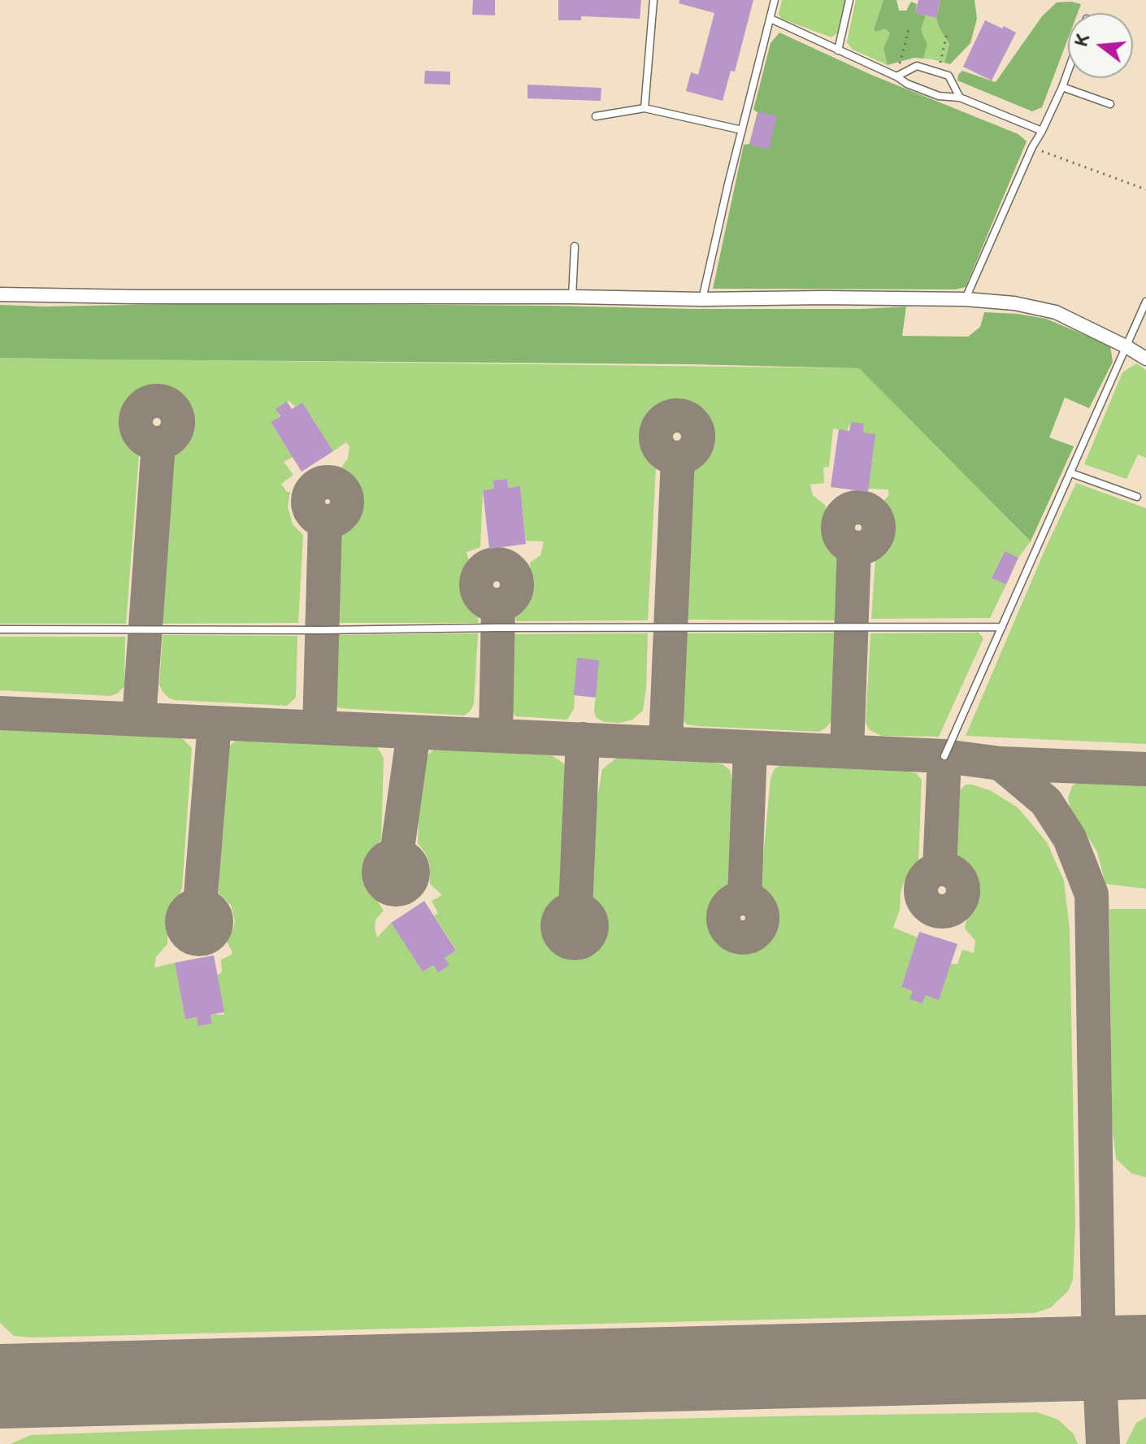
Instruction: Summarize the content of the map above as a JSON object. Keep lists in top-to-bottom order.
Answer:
{
  "north": "left"
}
